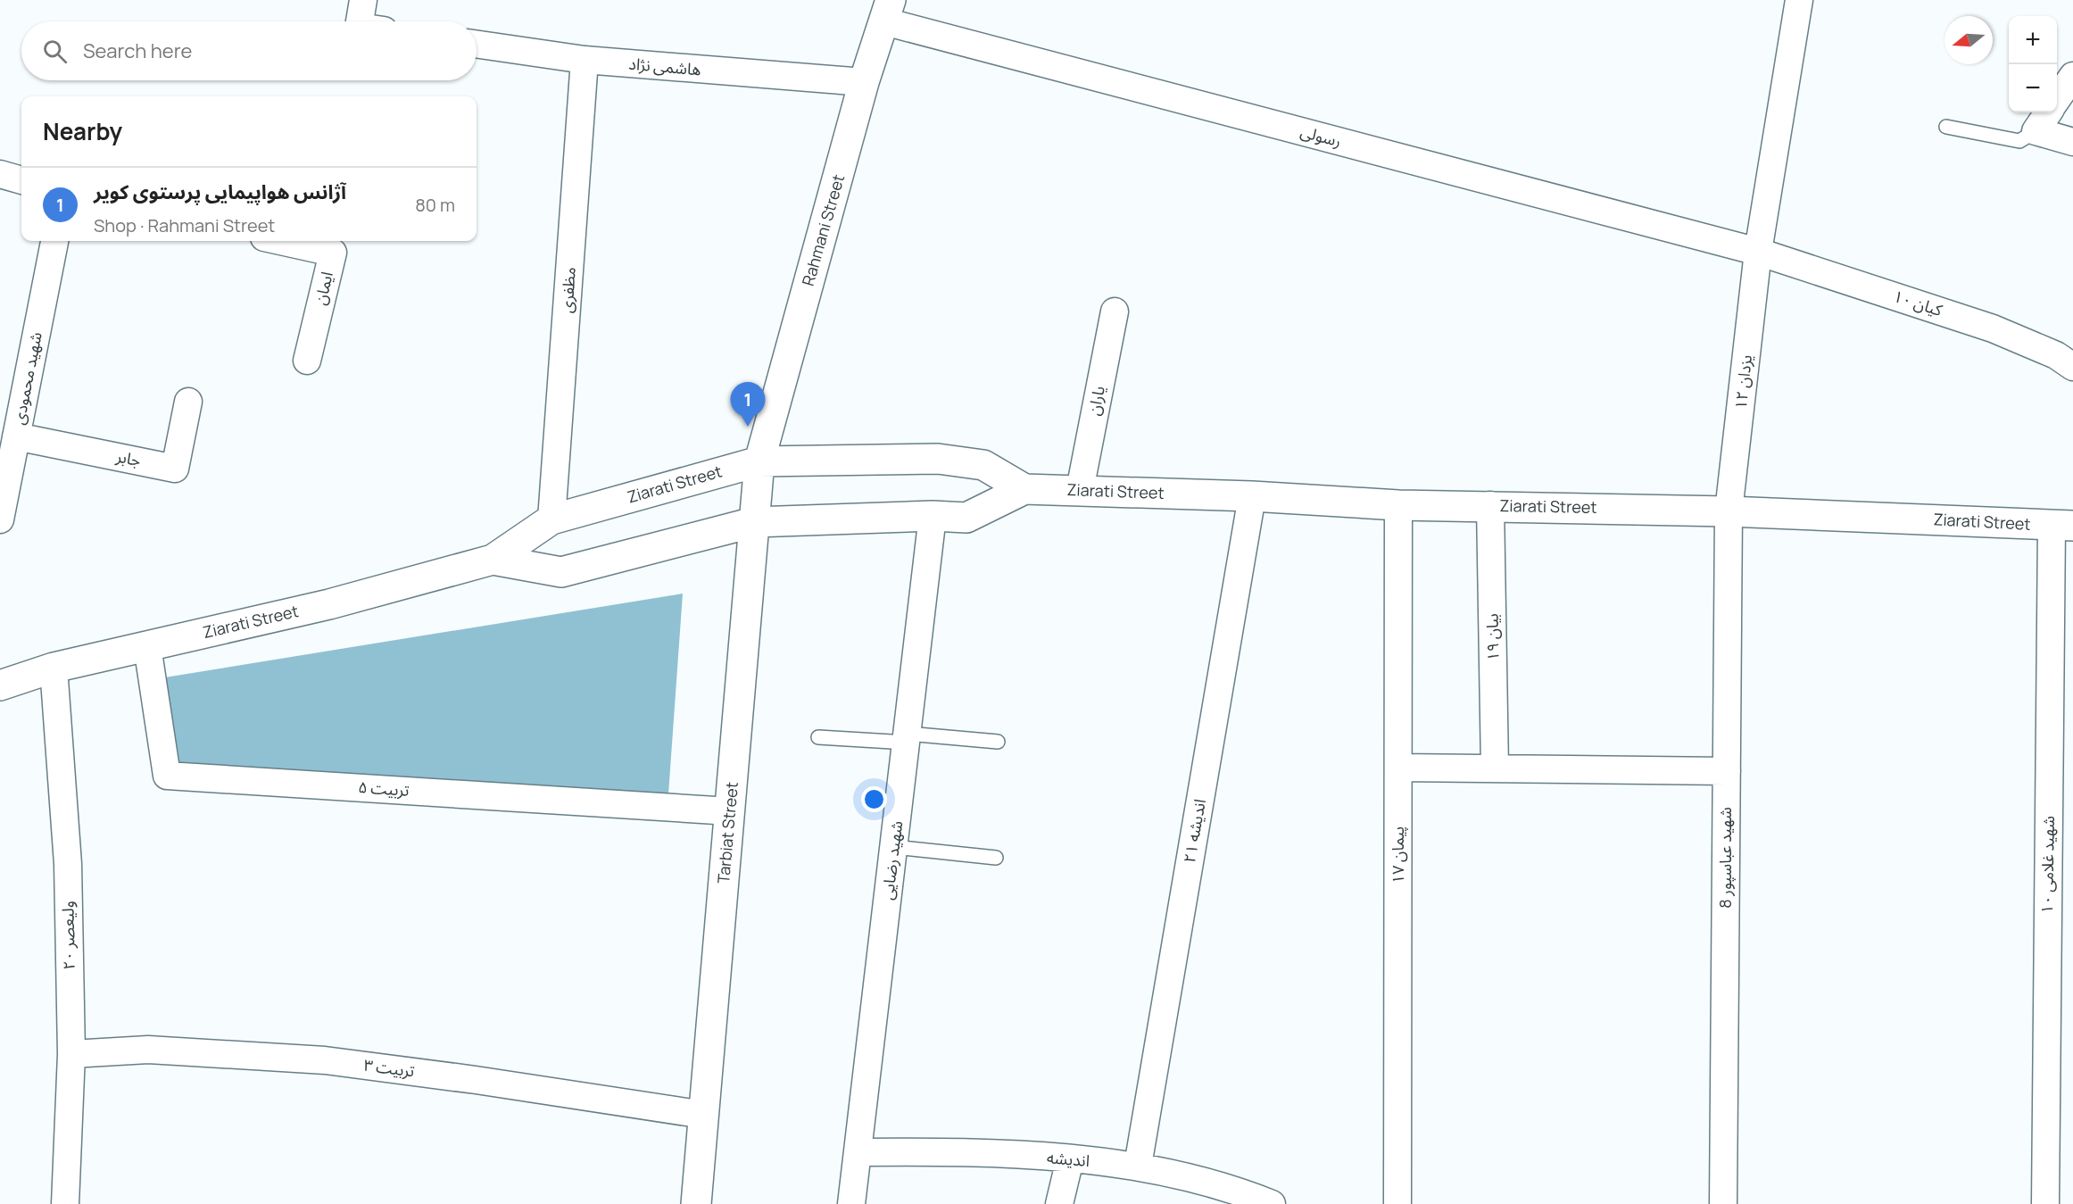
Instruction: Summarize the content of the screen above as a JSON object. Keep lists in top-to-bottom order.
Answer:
{
  "streets": {
    "street": [
      "هاشمی نژاد",
      "رسولی",
      "Rahmani Street",
      "ایمان",
      "مظفری",
      "کیان ۱۰",
      "شهید محمودی",
      "یزدان ۱۲",
      "یاران",
      "جابر",
      "Ziarati Street",
      "بیان ۱۹",
      "تربیت ۵",
      "اندیشه ۲۱",
      "Tarbiat Street",
      "پیمان ۱۷",
      "شهید عباسپور 8",
      "شهید رضایی",
      "شهید غلامی ۱۰",
      "ولیعصر ۲۰",
      "تربیت ۳",
      "اندیشه"
    ]
  },
  "crossings": [
    ["هاشمی نژاد", "Rahmani Street"],
    ["هاشمی نژاد", "مظفری"],
    ["رسولی", "Rahmani Street"],
    ["رسولی", "کیان ۱۰"],
    ["رسولی", "یزدان ۱۲"],
    ["Rahmani Street", "Ziarati Street"],
    ["Rahmani Street", "Tarbiat Street"],
    ["مظفری", "Ziarati Street"],
    ["کیان ۱۰", "یزدان ۱۲"],
    ["شهید محمودی", "جابر"],
    ["یزدان ۱۲", "Ziarati Street"],
    ["یزدان ۱۲", "شهید عباسپور 8"],
    ["یاران", "Ziarati Street"],
    ["Ziarati Street", "بیان ۱۹"],
    ["Ziarati Street", "تربیت ۵"],
    ["Ziarati Street", "اندیشه ۲۱"],
    ["Ziarati Street", "Tarbiat Street"],
    ["Ziarati Street", "پیمان ۱۷"],
    ["Ziarati Street", "شهید عباسپور 8"],
    ["Ziarati Street", "شهید رضایی"],
    ["Ziarati Street", "شهید غلامی ۱۰"],
    ["Ziarati Street", "ولیعصر ۲۰"],
    ["تربیت ۵", "Tarbiat Street"],
    ["اندیشه ۲۱", "اندیشه"],
    ["Tarbiat Street", "تربیت ۳"],
    ["شهید رضایی", "اندیشه"],
    ["ولیعصر ۲۰", "تربیت ۳"]
  ],
  "north": "left",
  "page": {
    "map_buttons": ["+", "−"],
    "search": "Search here",
    "heading": "Nearby",
    "list": [
      {
        "mark": "1",
        "name": "آژانس هواپیمایی پرستوی کویر",
        "note": "Shop · Rahmani Street",
        "value": "80 m"
      }
    ],
    "pins": "1"
  }
}
